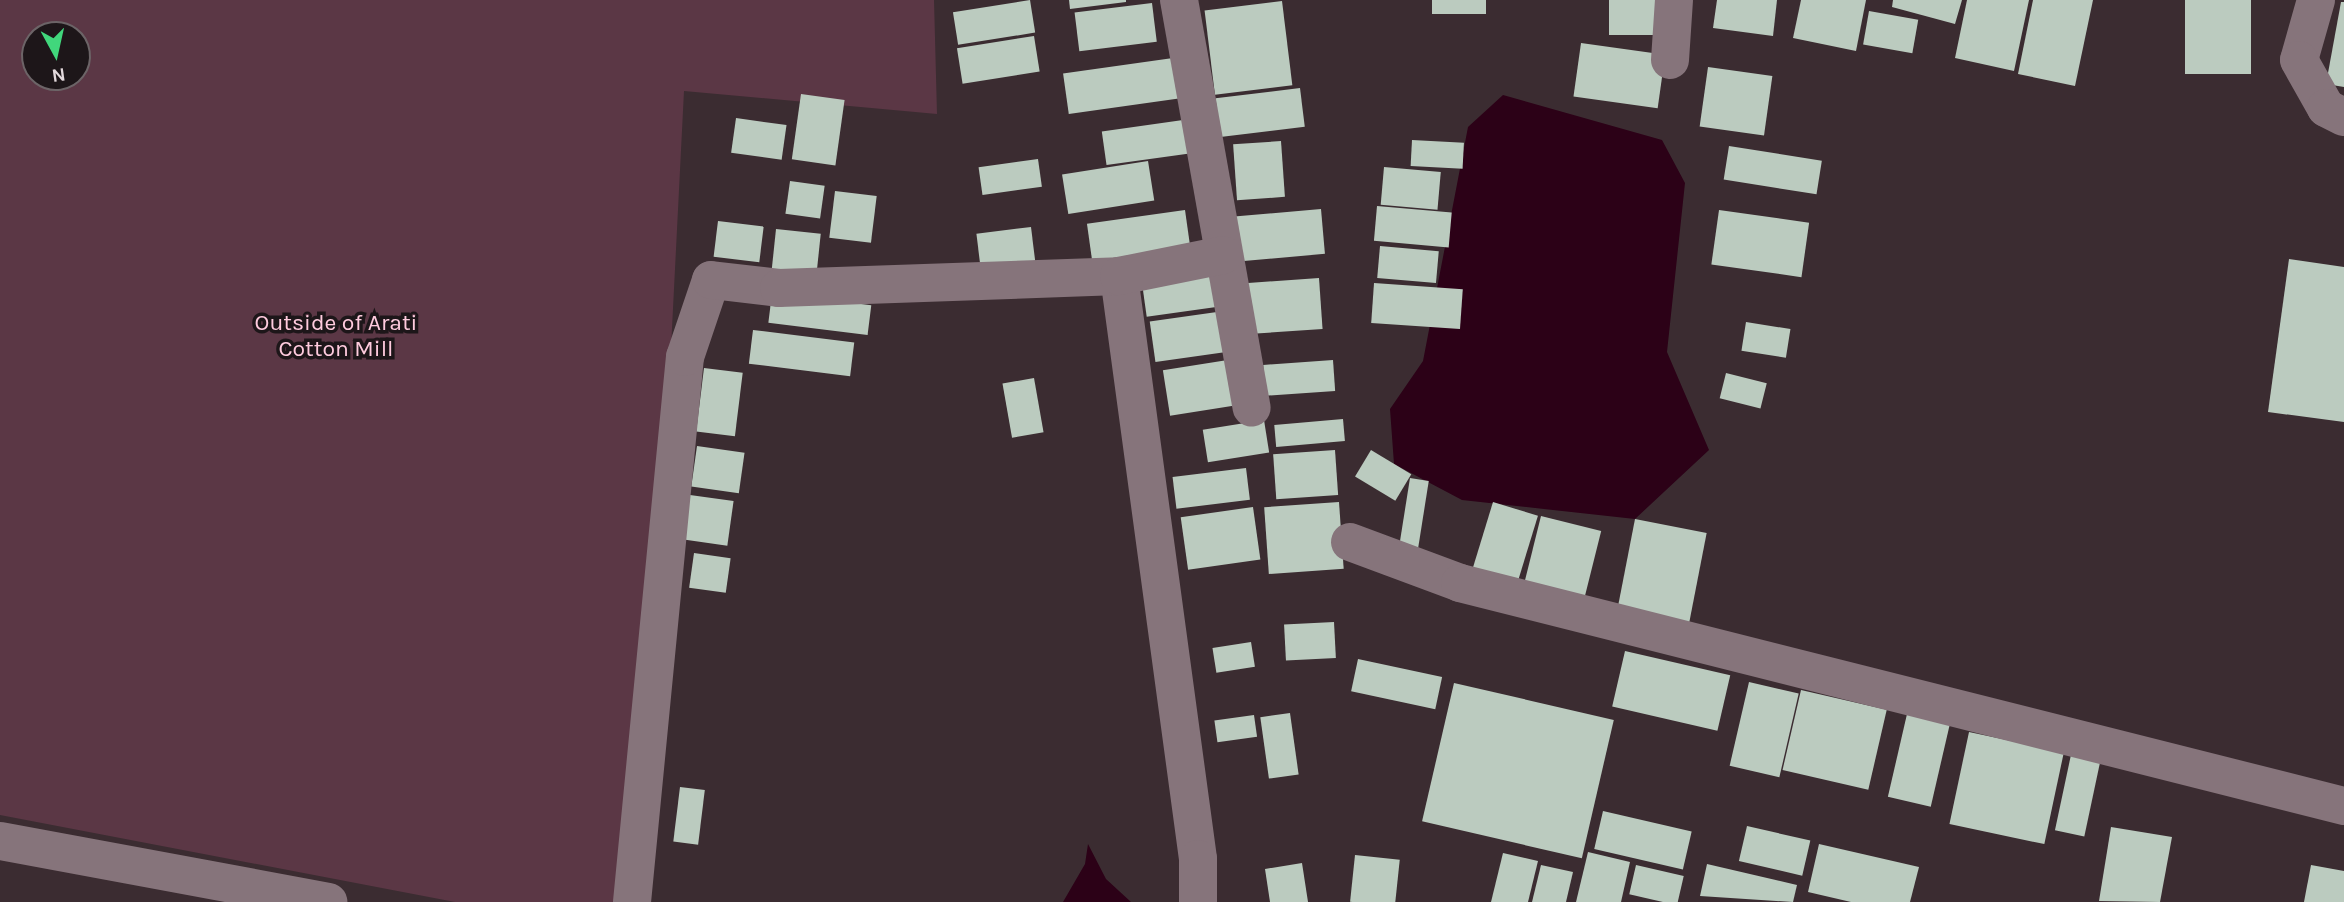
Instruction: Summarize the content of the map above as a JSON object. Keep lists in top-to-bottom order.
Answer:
{
  "parks": ["Outside of Arati Cotton Mill"],
  "north": "bottom"
}
